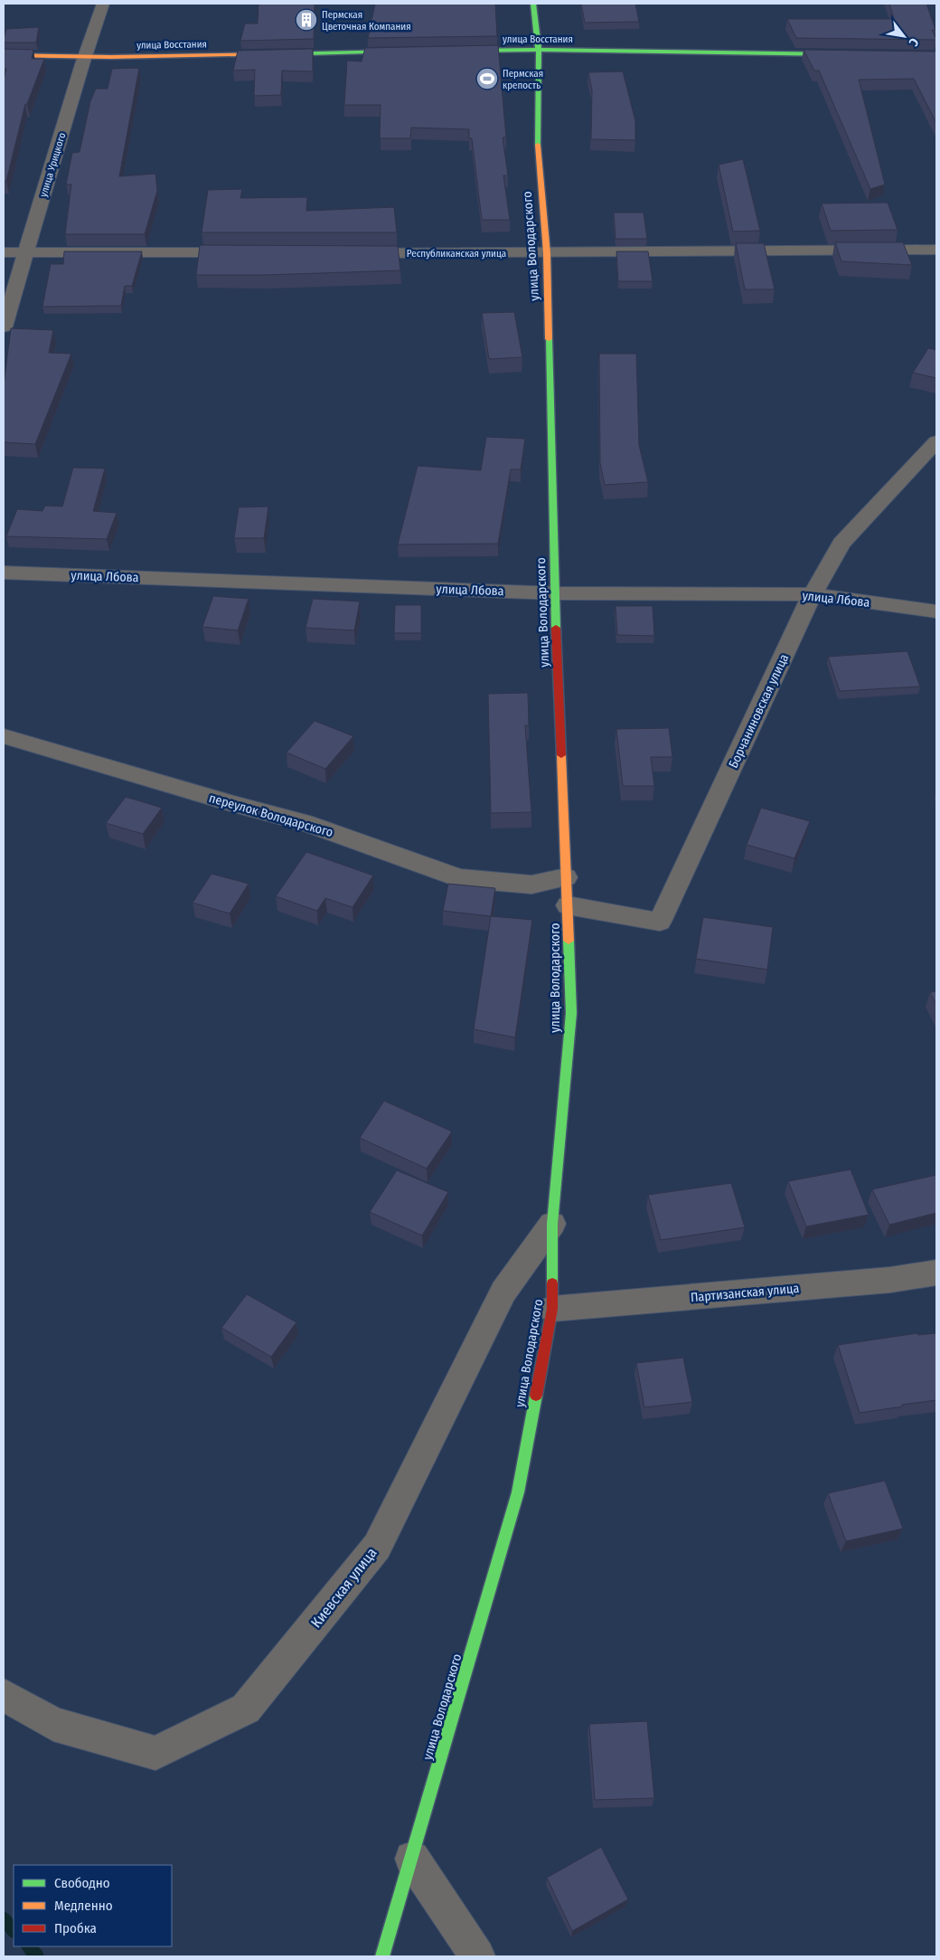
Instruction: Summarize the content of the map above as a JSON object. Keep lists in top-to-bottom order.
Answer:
{
  "streets": {
    "street": [
      "улица Восстания",
      "улица Урицкого",
      "улица Володарского",
      "Республиканская улица",
      "улица Лбова",
      "Борчаниновская улица",
      "переулок Володарского",
      "Партизанская улица",
      "Киевская улица"
    ]
  },
  "crossings": [
    ["улица Восстания", "улица Урицкого"],
    ["улица Восстания", "улица Володарского"],
    ["улица Володарского", "Республиканская улица"],
    ["улица Володарского", "улица Лбова"],
    ["улица Володарского", "Борчаниновская улица"],
    ["улица Володарского", "переулок Володарского"],
    ["улица Володарского", "Партизанская улица"],
    ["улица Володарского", "Киевская улица"],
    ["улица Лбова", "Борчаниновская улица"]
  ],
  "places": {
    "building": ["Пермская Цветочная Компания"],
    "sports": ["Пермская крепость"]
  },
  "legend": ["Свободно", "Медленно", "Пробка"],
  "north": "bottom right"
}
